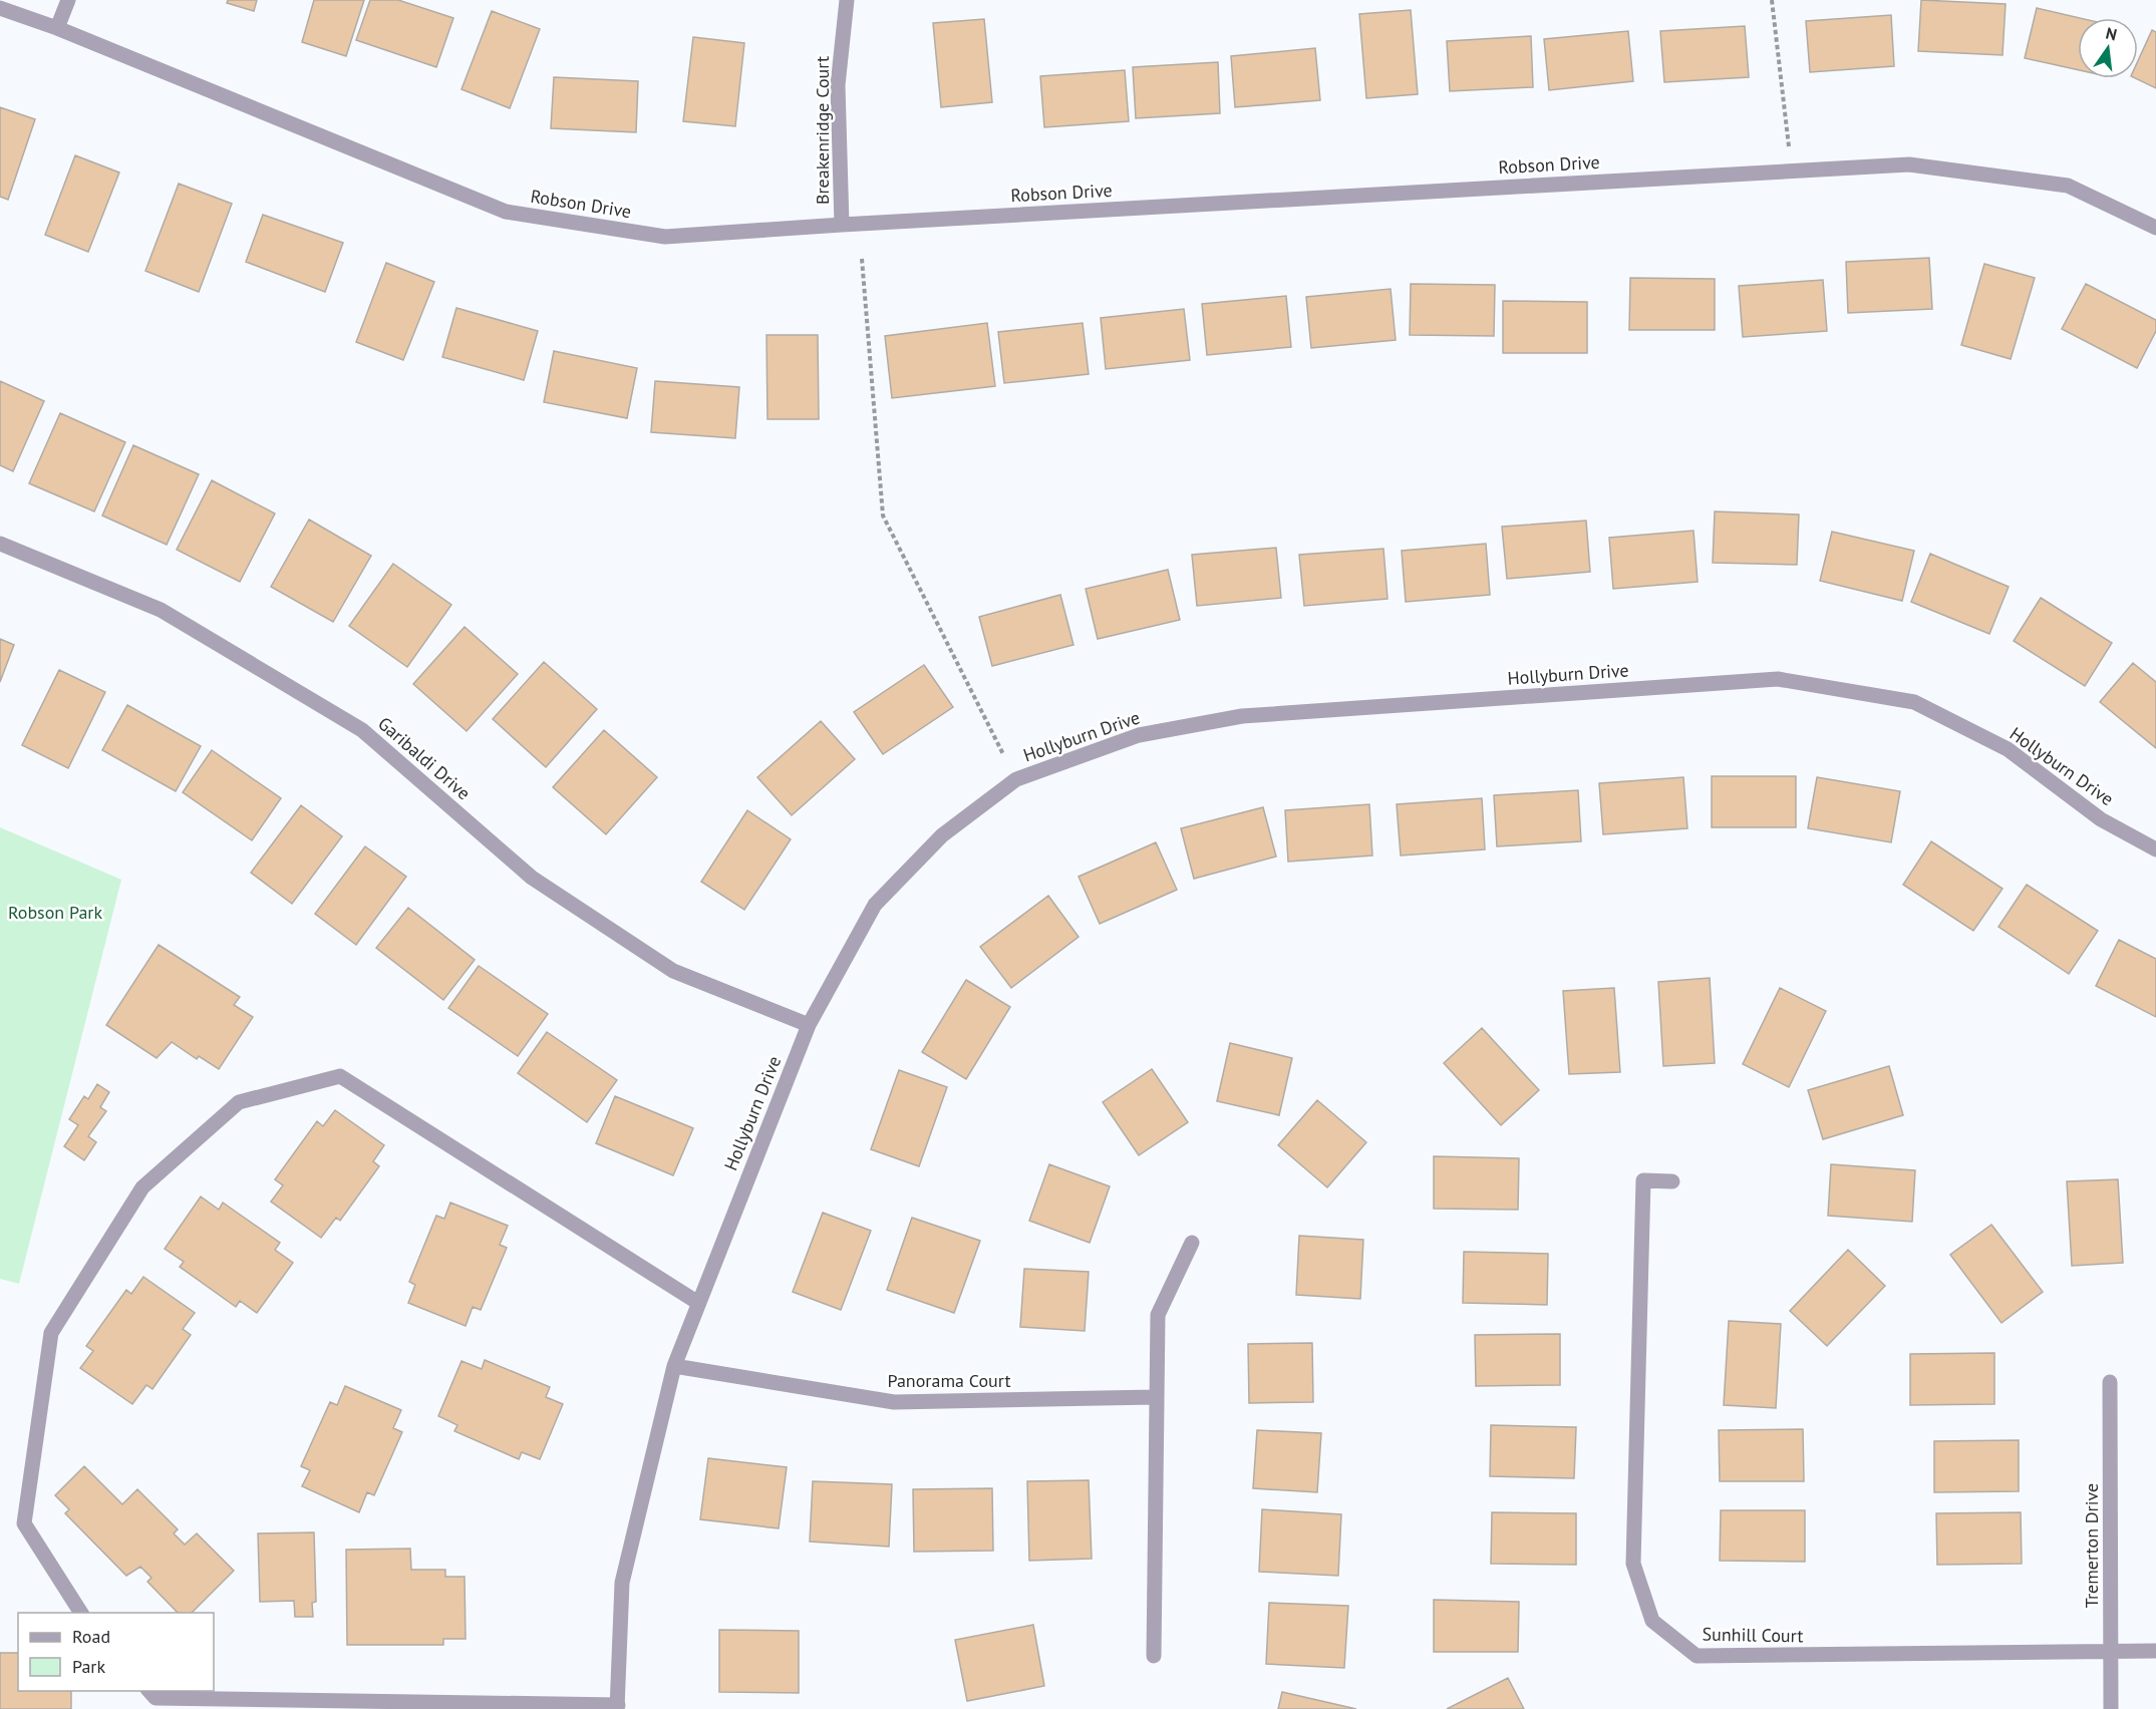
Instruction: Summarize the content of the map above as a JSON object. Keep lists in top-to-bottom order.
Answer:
{
  "streets": {
    "street": [
      "Breakenridge Court",
      "Robson Drive",
      "Hollyburn Drive",
      "Garibaldi Drive",
      "Panorama Court",
      "Tremerton Drive",
      "Sunhill Court"
    ]
  },
  "crossings": [
    ["Breakenridge Court", "Robson Drive"],
    ["Hollyburn Drive", "Garibaldi Drive"],
    ["Hollyburn Drive", "Panorama Court"],
    ["Tremerton Drive", "Sunhill Court"]
  ],
  "parks": ["Robson Park"],
  "legend": ["Road", "Park"],
  "north": "top"
}
